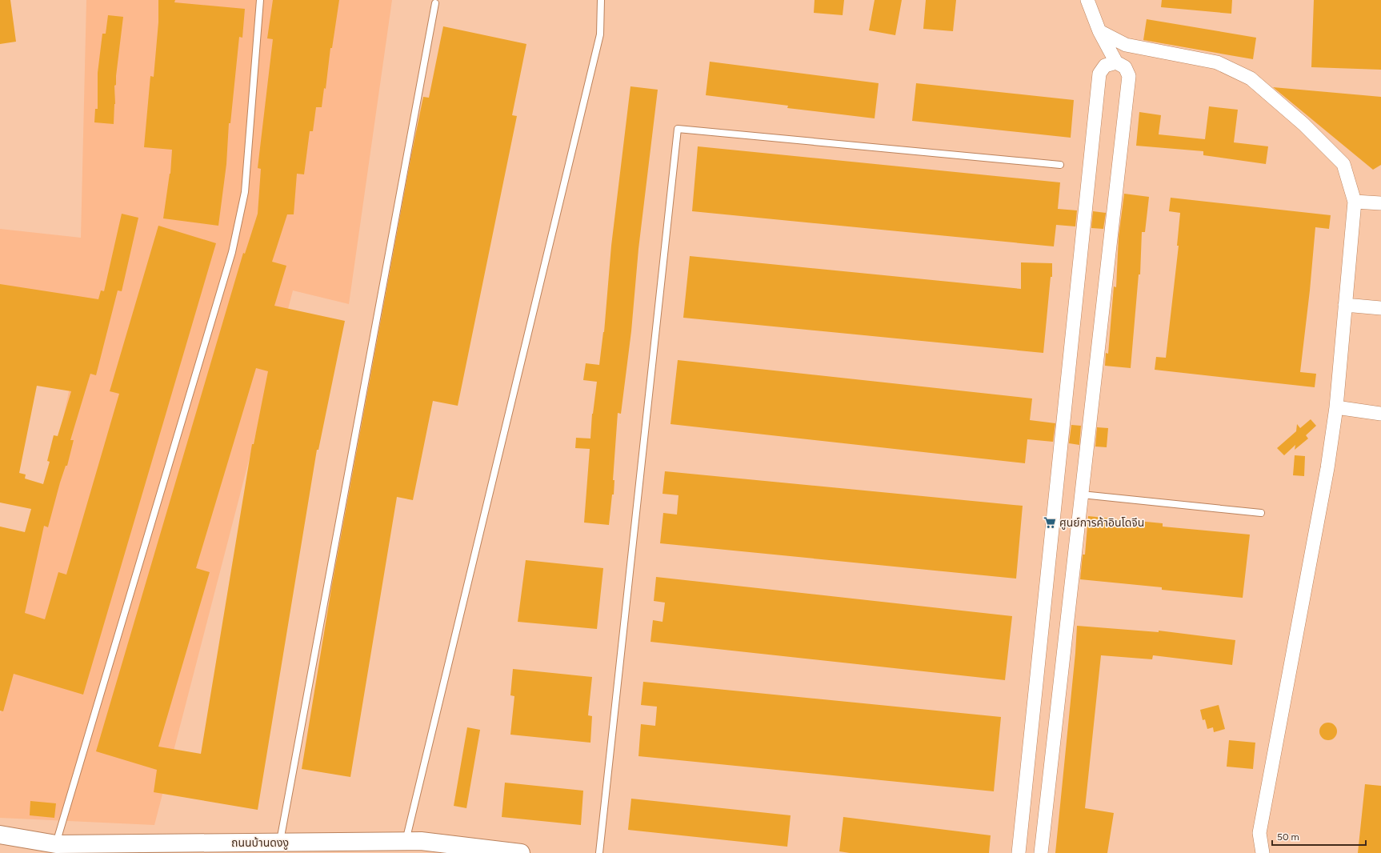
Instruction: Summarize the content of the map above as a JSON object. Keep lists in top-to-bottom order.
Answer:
{
  "streets": {
    "street": ["ถนนบ้านดงงู"]
  },
  "places": {
    "supermarket": ["ศูนย์การค้าอินโดจีน"]
  },
  "scale_bar": "50 m"
}
